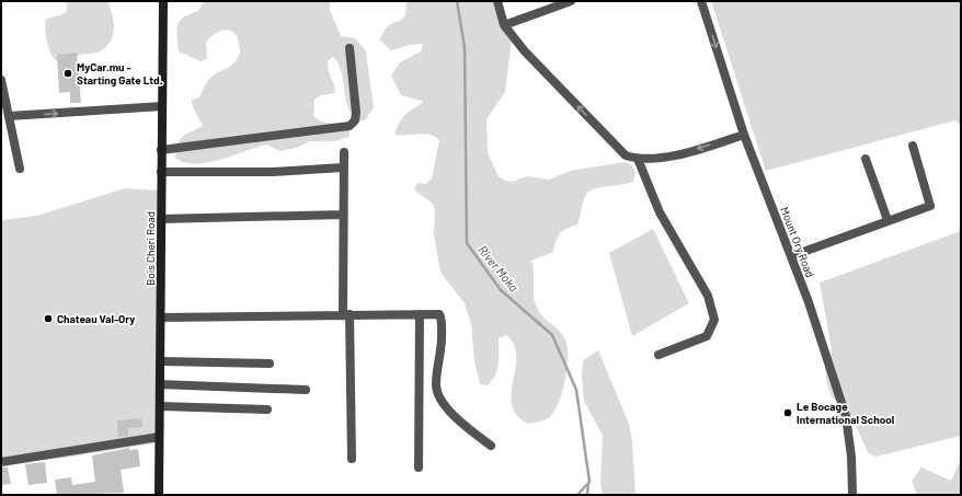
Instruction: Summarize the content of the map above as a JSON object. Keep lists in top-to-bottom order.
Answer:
{
  "streets": {
    "main road": ["Bois Cheri Road"],
    "street": ["Mount Ory Road"]
  },
  "water": ["River Moka"],
  "places": ["MyCar.mu - Starting Gate Ltd.", "Chateau Val-Ory", "Le Bocage International School"]
}
